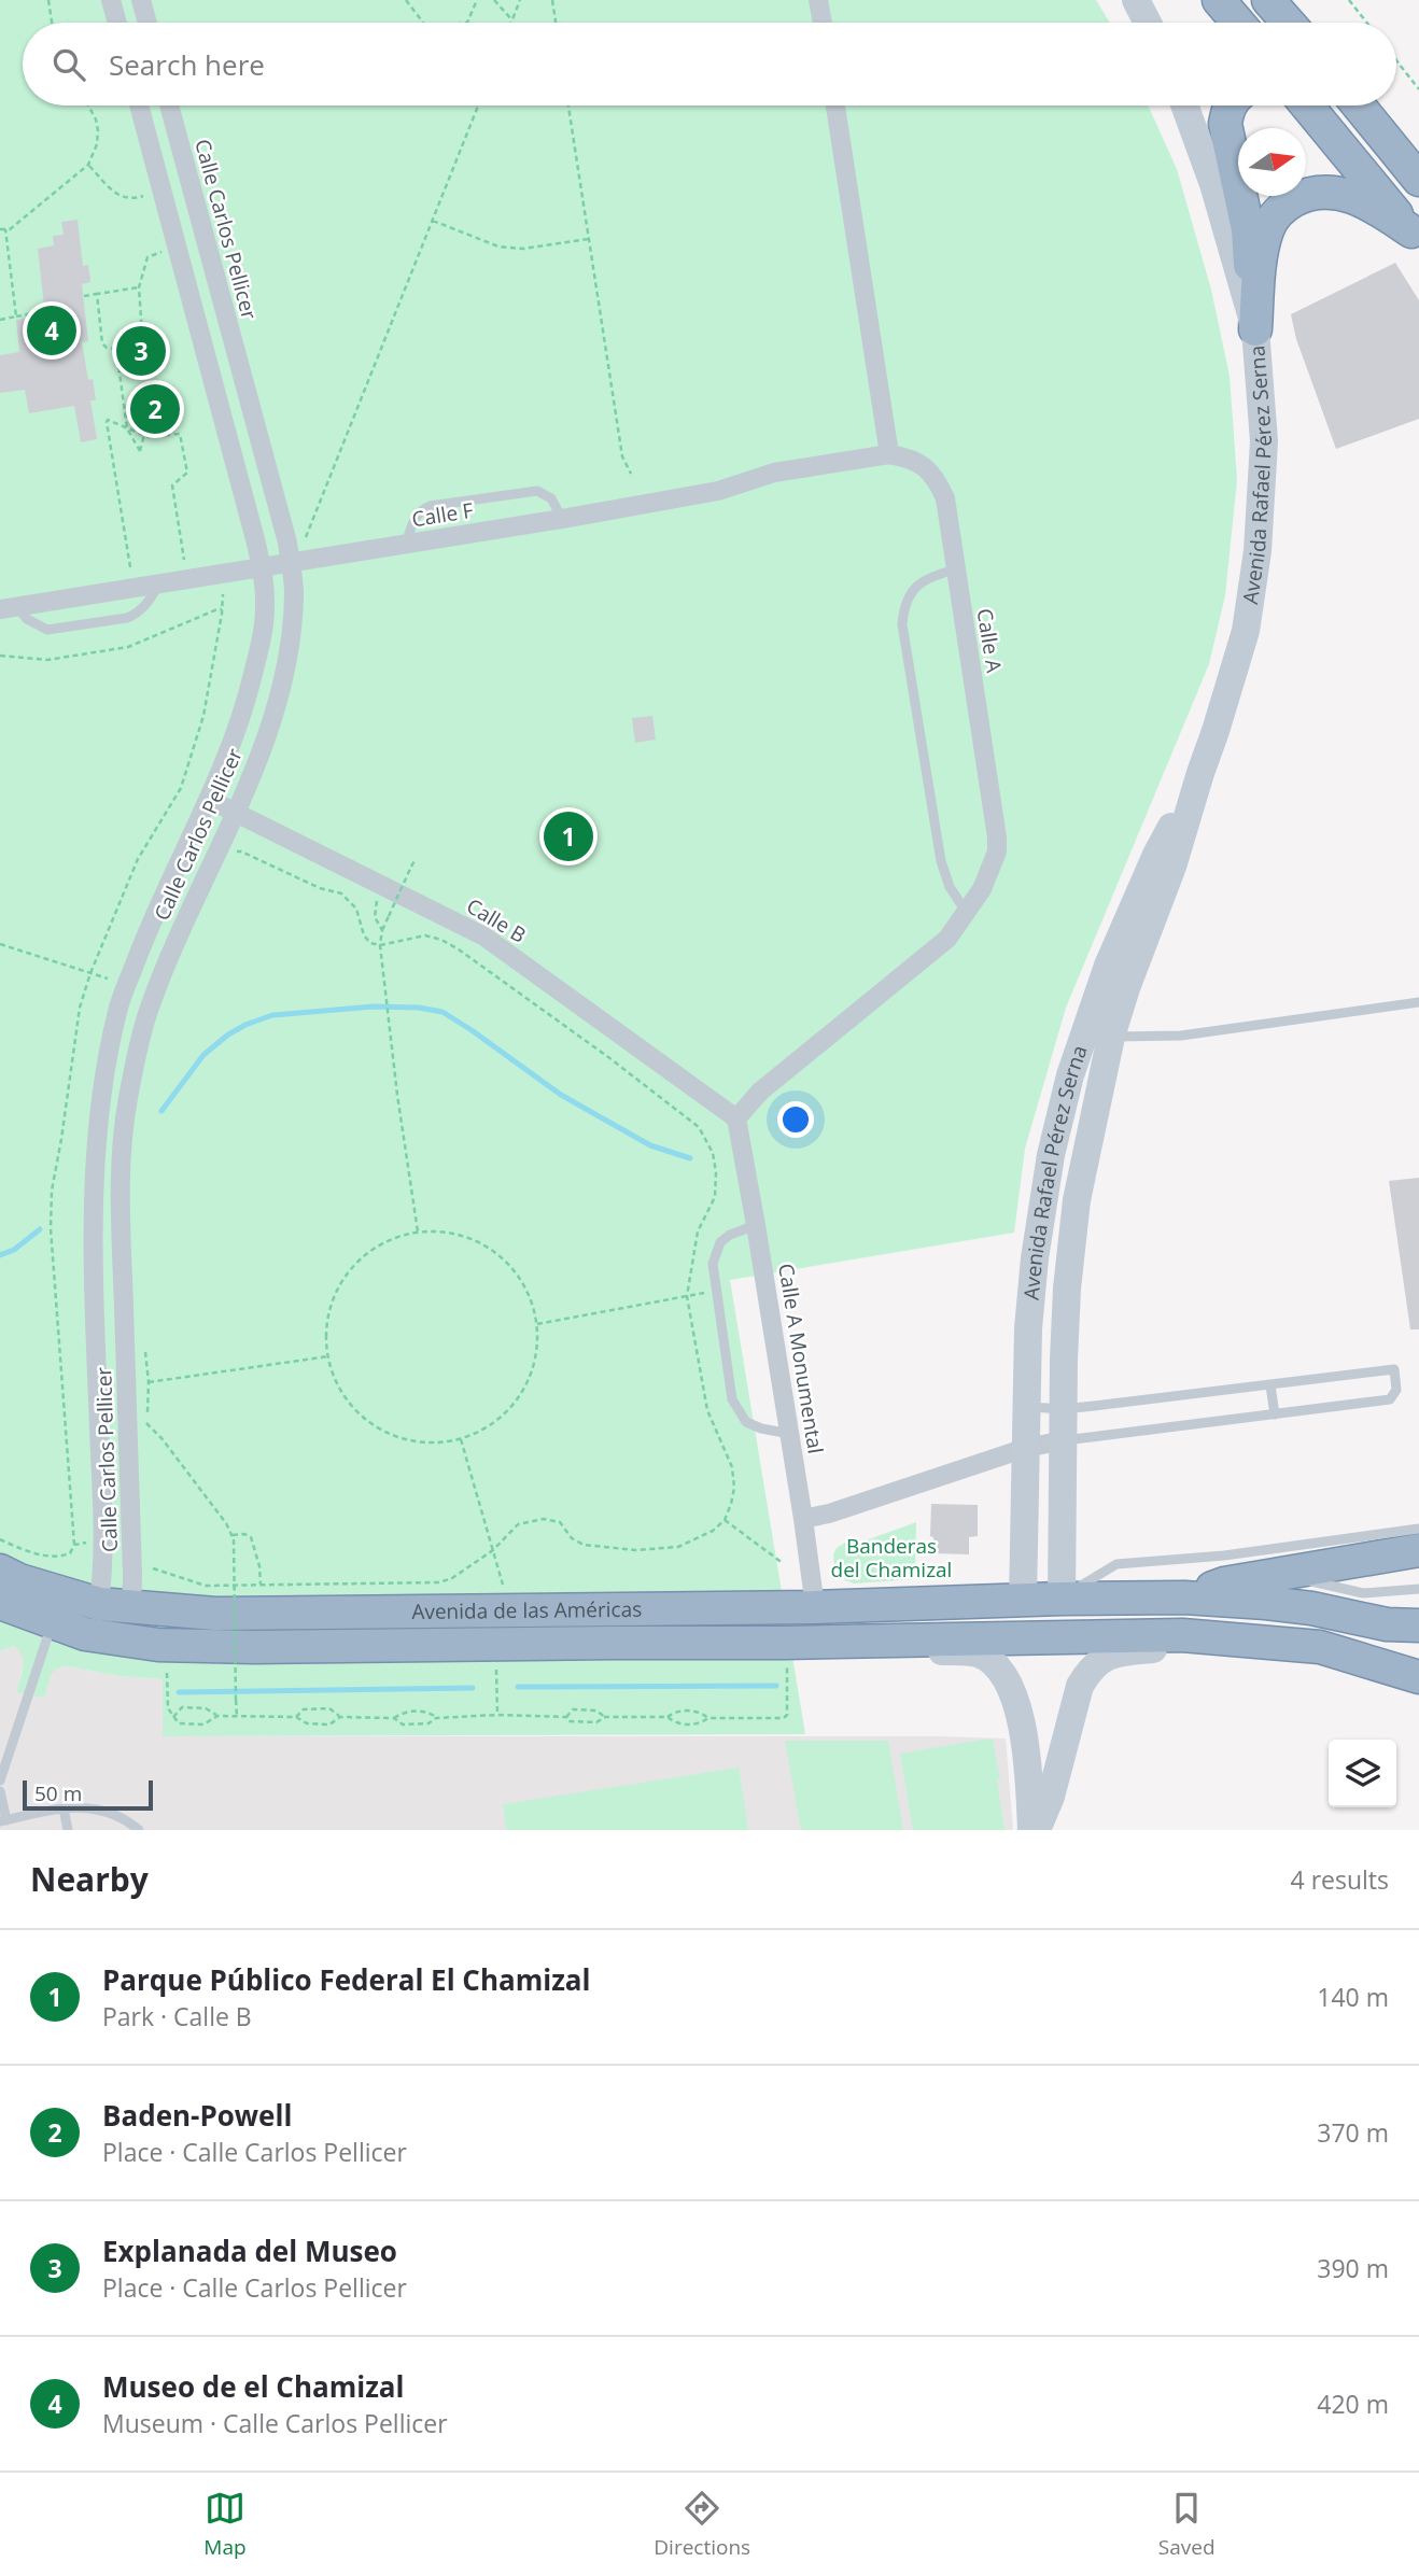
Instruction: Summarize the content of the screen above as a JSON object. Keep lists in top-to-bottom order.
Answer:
{
  "streets": {
    "highway": ["Avenida de las Américas"],
    "main road": ["Avenida Rafael Pérez Serna"],
    "street": [
      "Calle Carlos Pellicer",
      "Calle F",
      "Calle A",
      "Calle B",
      "Calle A Monumental"
    ]
  },
  "crossings": [
    ["Calle Carlos Pellicer", "Calle F"],
    ["Calle Carlos Pellicer", "Calle B"],
    ["Calle Carlos Pellicer", "Avenida de las Américas"],
    ["Avenida Rafael Pérez Serna", "Avenida de las Américas"],
    ["Calle F", "Calle A"],
    ["Calle A", "Calle B"],
    ["Calle A", "Calle A Monumental"],
    ["Calle B", "Calle A Monumental"],
    ["Calle A Monumental", "Avenida de las Américas"]
  ],
  "parks": ["Banderas del Chamizal"],
  "scale_bar": "50 m",
  "north": "right",
  "page": {
    "search": "Search here",
    "pins": [
      "4",
      "3",
      "2",
      "1"
    ],
    "scale": "50 m",
    "heading": ["Nearby", "4 results"],
    "list": [
      {
        "mark": "1",
        "name": "Parque Público Federal El Chamizal",
        "note": "Park · Calle B",
        "value": "140 m"
      },
      {
        "mark": "2",
        "name": "Baden-Powell",
        "note": "Place · Calle Carlos Pellicer",
        "value": "370 m"
      },
      {
        "mark": "3",
        "name": "Explanada del Museo",
        "note": "Place · Calle Carlos Pellicer",
        "value": "390 m"
      },
      {
        "mark": "4",
        "name": "Museo de el Chamizal",
        "note": "Museum · Calle Carlos Pellicer",
        "value": "420 m"
      }
    ],
    "nav": ["Map", "Directions", "Saved"]
  }
}
